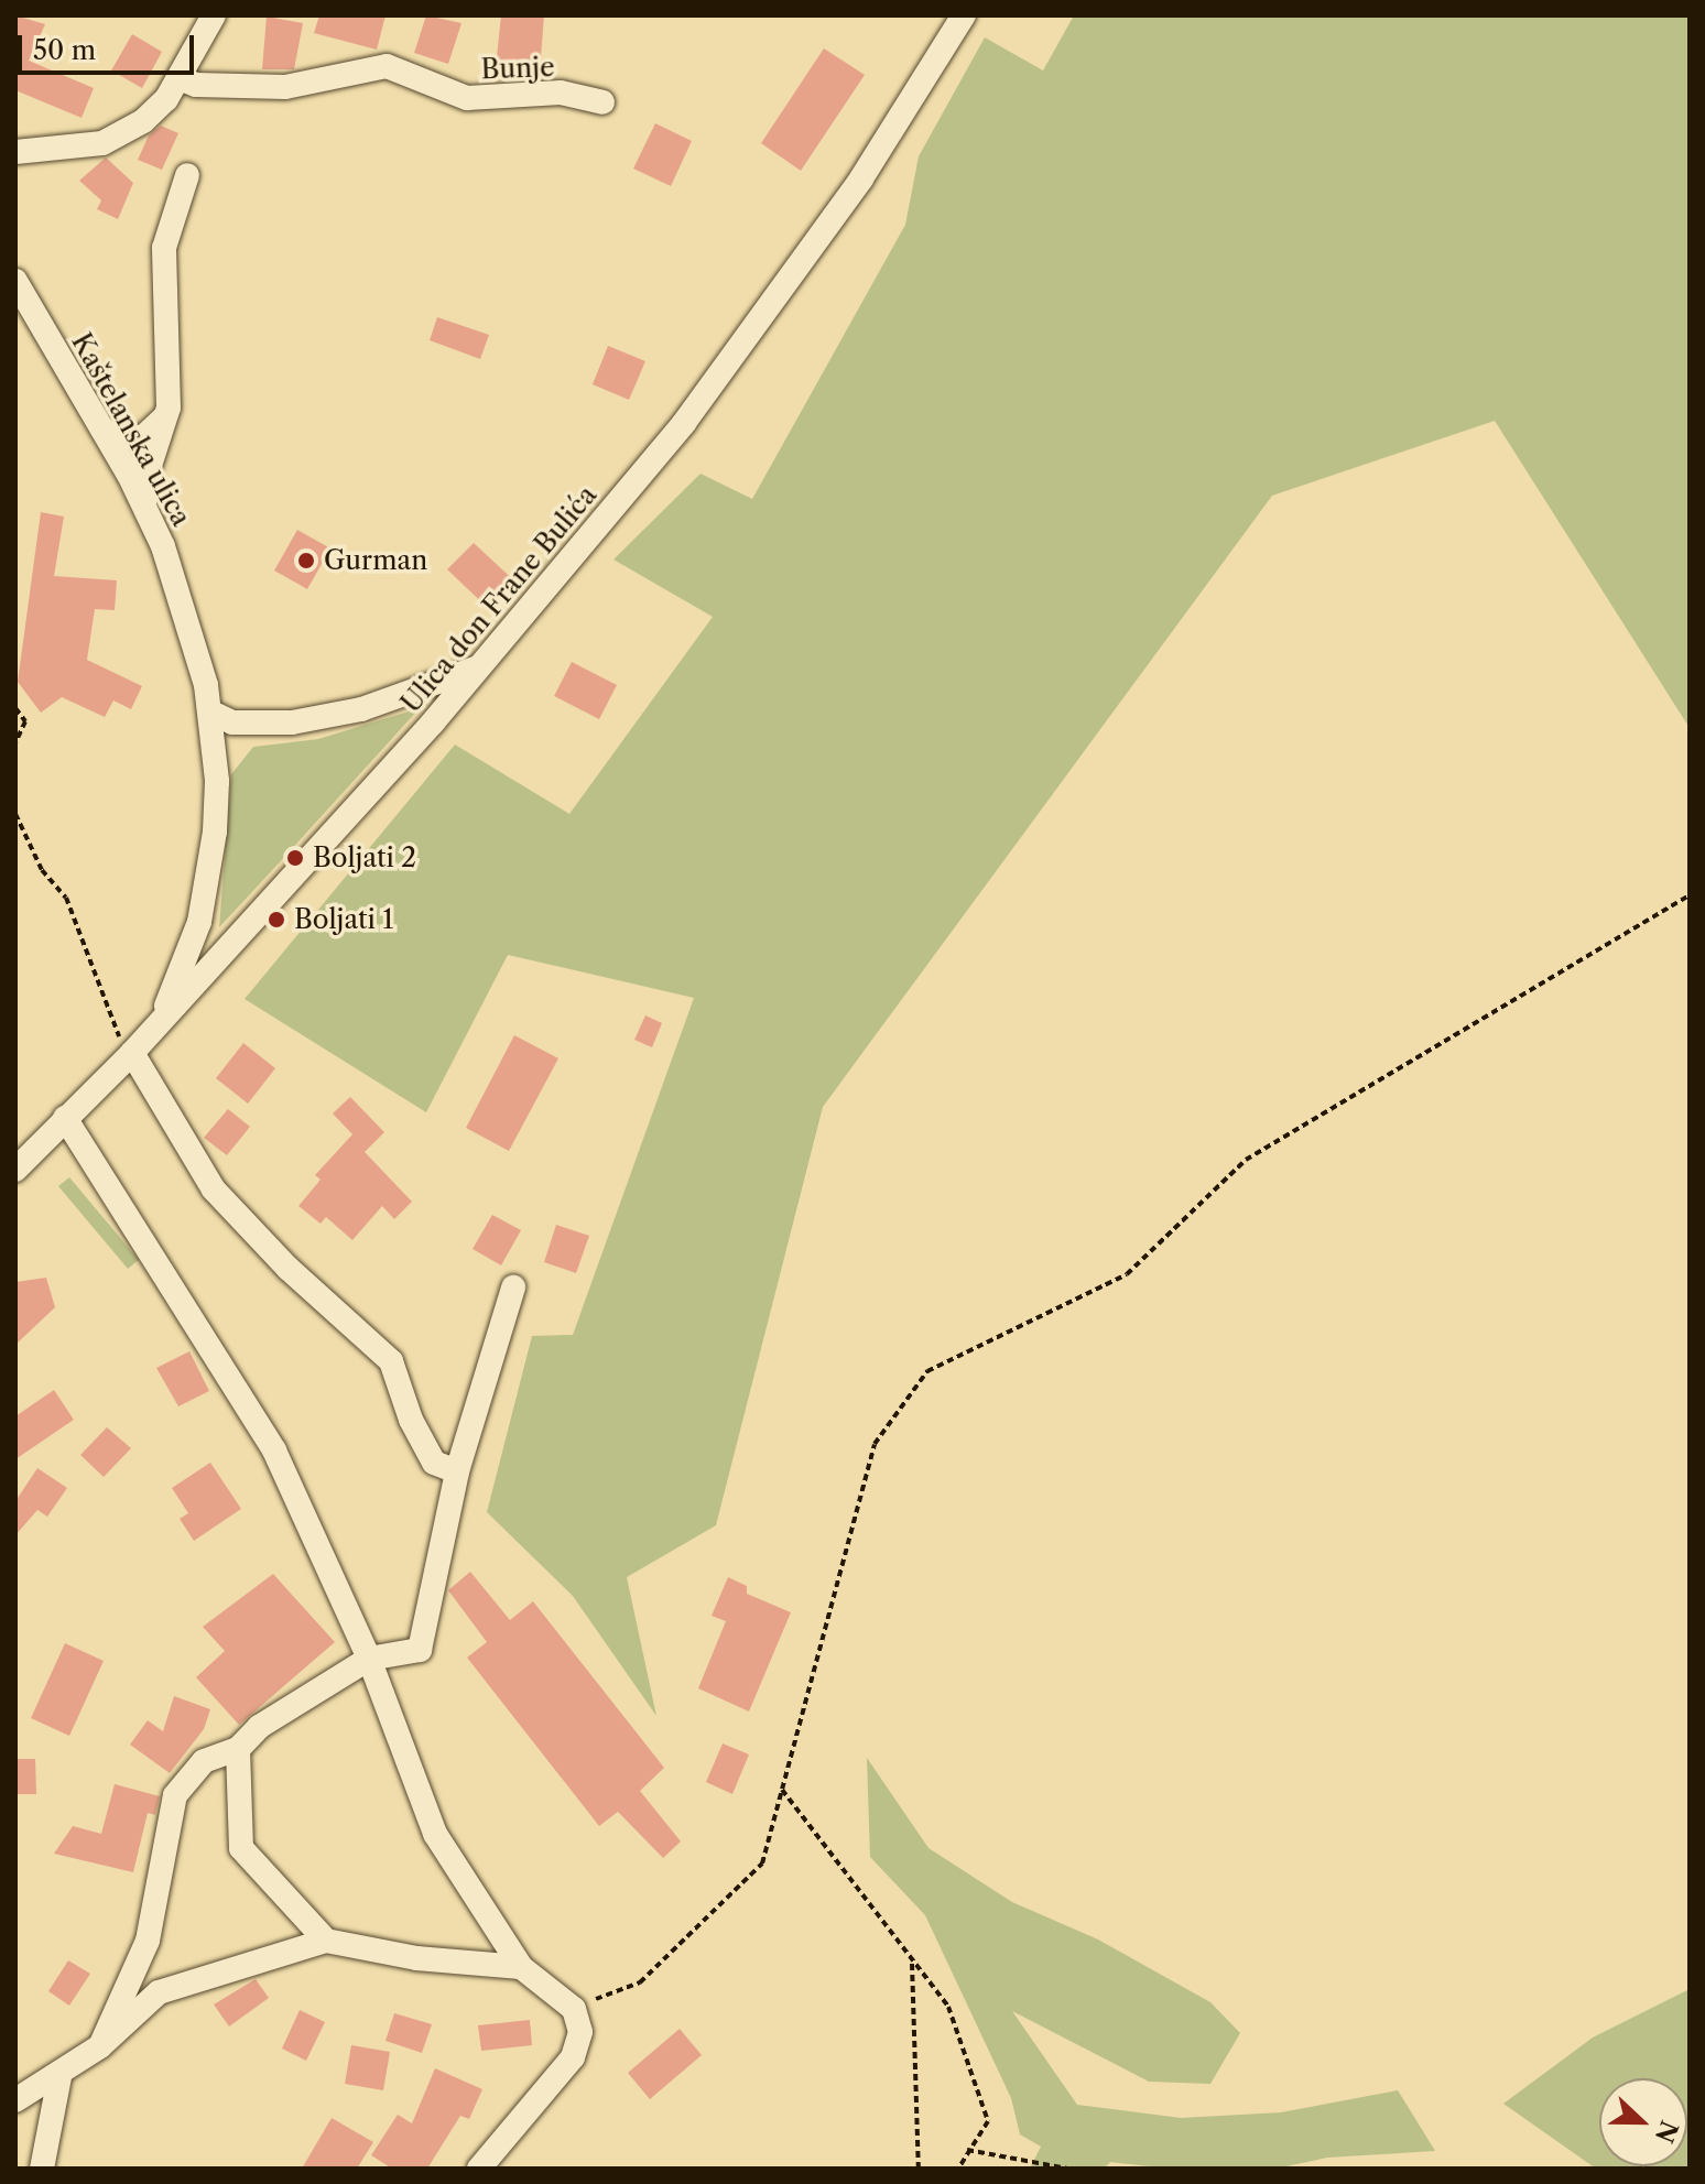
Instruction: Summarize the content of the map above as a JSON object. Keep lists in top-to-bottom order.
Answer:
{
  "streets": {
    "street": ["Bunje", "Kaštelanska ulica", "Ulica don Frane Bulića"]
  },
  "crossings": [
    ["Kaštelanska ulica", "Ulica don Frane Bulića"]
  ],
  "places": ["Gurman", "Boljati 2", "Boljati 1"],
  "scale_bar": "50 m",
  "north": "right"
}
